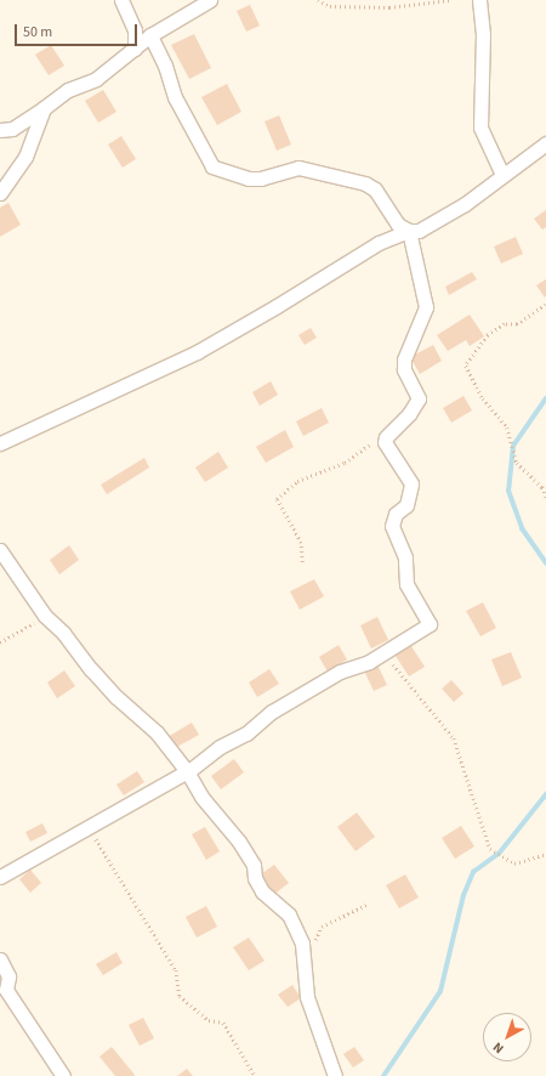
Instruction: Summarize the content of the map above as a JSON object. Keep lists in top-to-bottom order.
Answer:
{
  "scale_bar": "50 m",
  "north": "bottom left"
}
